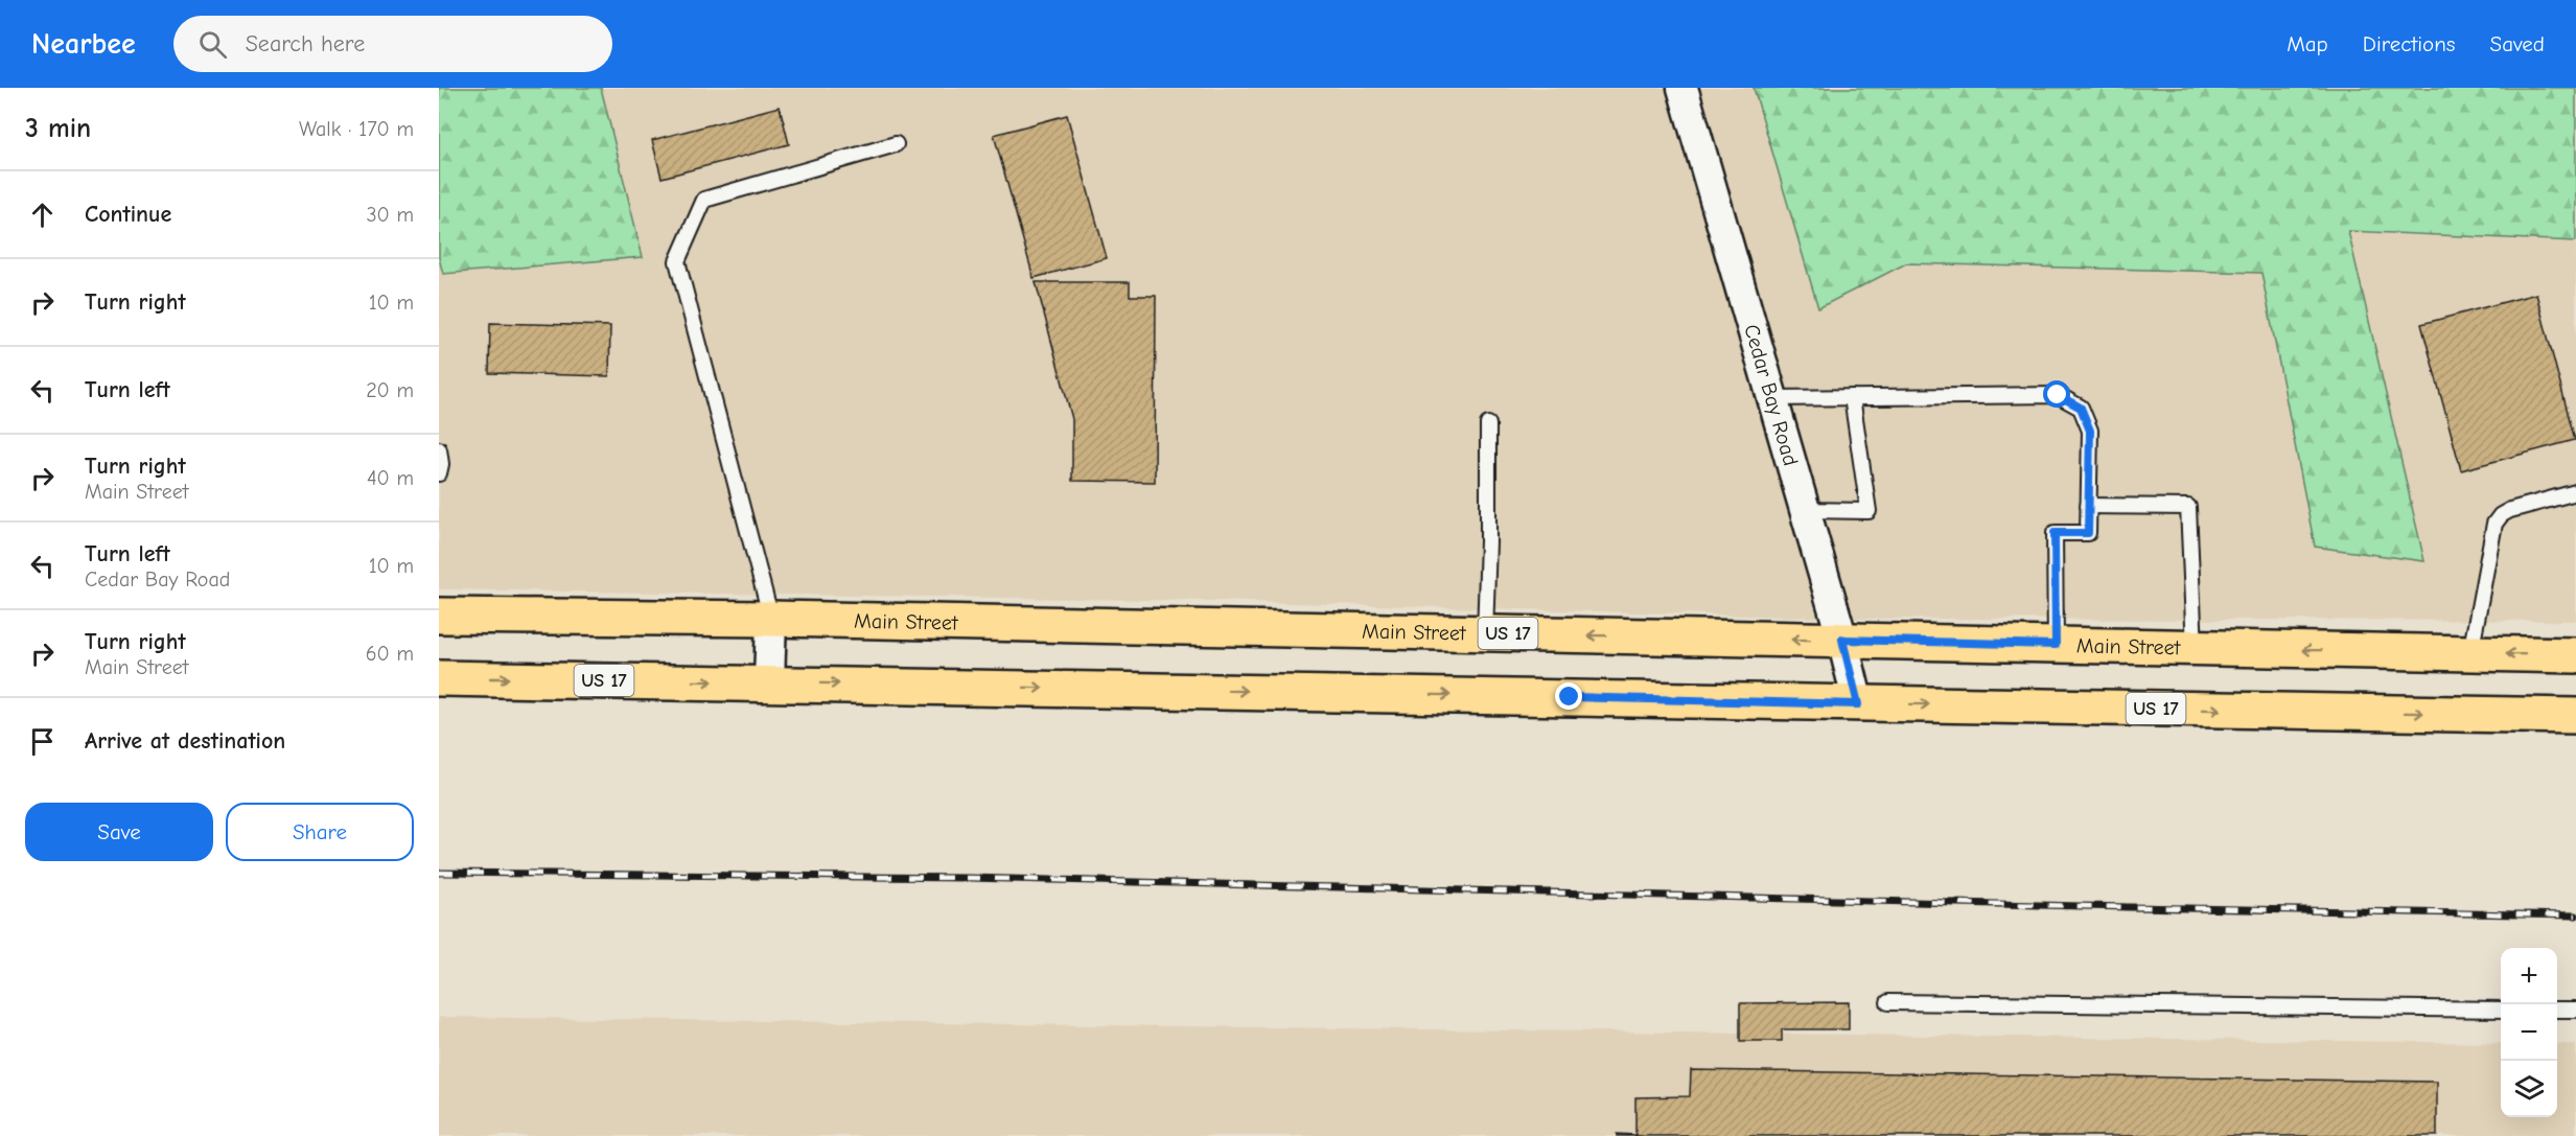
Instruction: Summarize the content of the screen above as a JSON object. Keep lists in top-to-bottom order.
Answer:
{
  "streets": {
    "main road": ["Main Street", "US 17"],
    "street": ["Cedar Bay Road"]
  },
  "crossings": [
    ["Cedar Bay Road", "Main Street"],
    ["Cedar Bay Road", "US 17"]
  ],
  "page": {
    "header": "Nearbee",
    "search": "Search here",
    "nav": ["Map", "Directions", "Saved"],
    "heading": ["3 min", "Walk · 170 m"],
    "list": [
      ["Continue", "30 m"],
      ["Turn right", "10 m"],
      ["Turn left", "20 m"],
      ["Turn right", "Main Street", "40 m"],
      ["Turn left", "Cedar Bay Road", "10 m"],
      ["Turn right", "Main Street", "60 m"],
      "Arrive at destination"
    ],
    "buttons": ["Save", "Share"],
    "map_buttons": ["+", "−"]
  }
}
